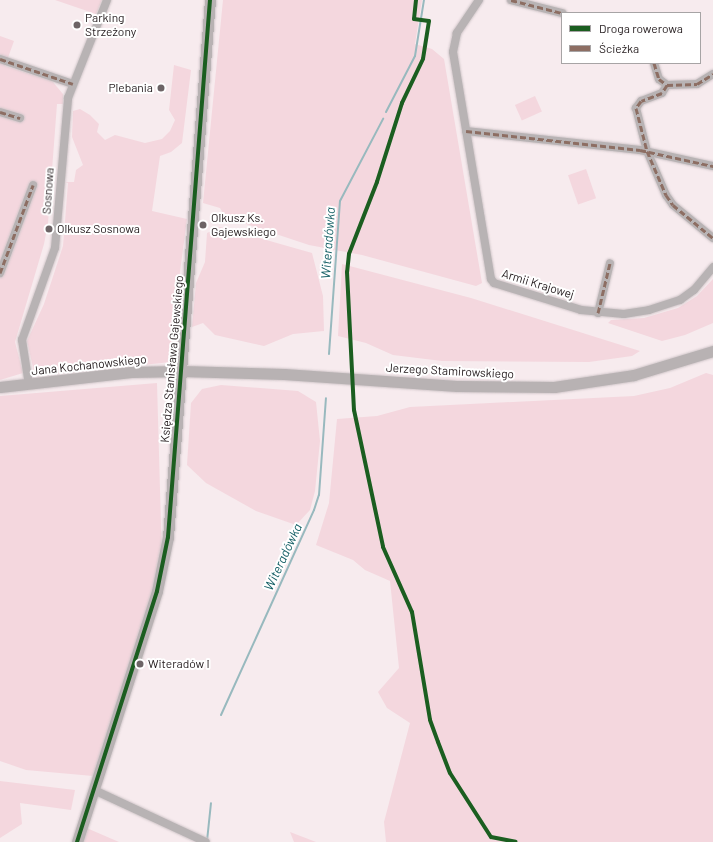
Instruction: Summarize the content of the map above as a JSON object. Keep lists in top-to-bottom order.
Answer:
{
  "streets": {
    "street": [
      "Sosnowa",
      "Armii Krajowej",
      "Księdza Stanisława Gajewskiego",
      "Jana Kochanowskiego",
      "Jerzego Stamirowskiego"
    ]
  },
  "crossings": [
    ["Sosnowa", "Jana Kochanowskiego"],
    ["Księdza Stanisława Gajewskiego", "Jana Kochanowskiego"],
    ["Księdza Stanisława Gajewskiego", "Jerzego Stamirowskiego"],
    ["Jana Kochanowskiego", "Jerzego Stamirowskiego"]
  ],
  "water": ["Witeradówka"],
  "places": [
    "Parking Strzeżony",
    "Plebania",
    "Olkusz Ks. Gajewskiego",
    "Olkusz Sosnowa",
    "Witeradów I"
  ],
  "legend": ["Droga rowerowa", "Ścieżka"]
}
